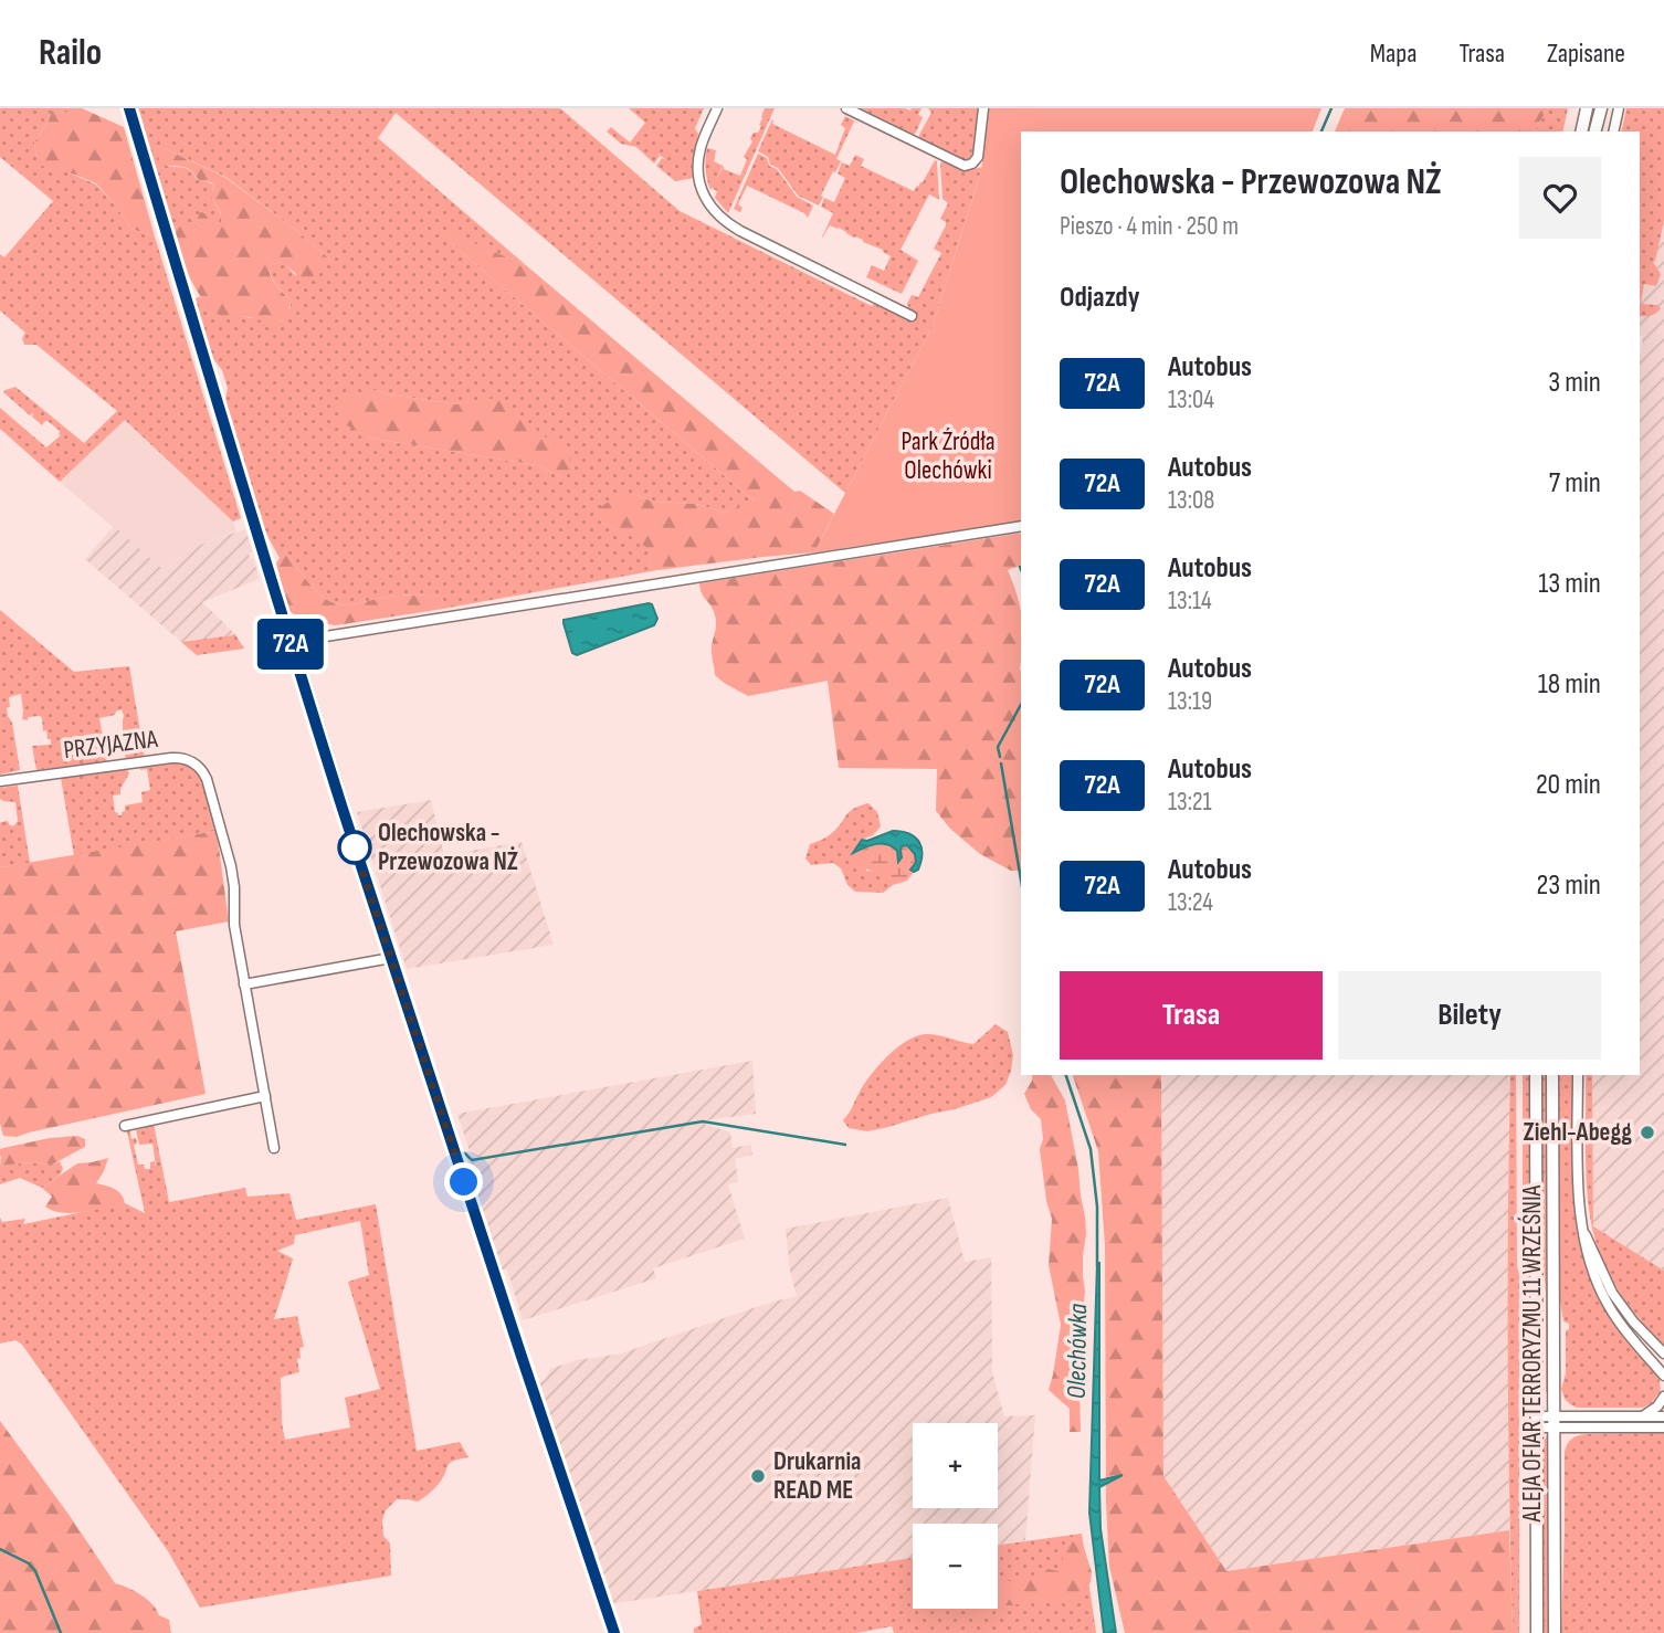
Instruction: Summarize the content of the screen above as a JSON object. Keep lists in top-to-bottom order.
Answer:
{
  "streets": {
    "street": ["PRZYJAZNA", "ALEJA OFIAR TERRORYZMU 11 WRZEŚNIA"]
  },
  "water": ["Olechówka"],
  "parks": ["Park Źródła Olechówki"],
  "places": ["Olechowska - Przewozowa NŻ", "Ziehl-Abegg", "Drukarnia READ ME"],
  "lines": ["bus line 72A"],
  "page": {
    "header": "Railo",
    "nav": ["Mapa", "Trasa", "Zapisane"],
    "on_map": "72A",
    "heading": [
      ["Olechowska - Przewozowa NŻ", "Pieszo · 4 min · 250 m"],
      "Odjazdy"
    ],
    "list": [
      {
        "mark": "72A",
        "name": "Autobus",
        "note": "13:04",
        "value": "3 min"
      },
      {
        "mark": "72A",
        "name": "Autobus",
        "note": "13:08",
        "value": "7 min"
      },
      {
        "mark": "72A",
        "name": "Autobus",
        "note": "13:14",
        "value": "13 min"
      },
      {
        "mark": "72A",
        "name": "Autobus",
        "note": "13:19",
        "value": "18 min"
      },
      {
        "mark": "72A",
        "name": "Autobus",
        "note": "13:21",
        "value": "20 min"
      },
      {
        "mark": "72A",
        "name": "Autobus",
        "note": "13:24",
        "value": "23 min"
      }
    ],
    "buttons": ["Trasa", "Bilety"],
    "map_buttons": ["+", "−"]
  }
}
